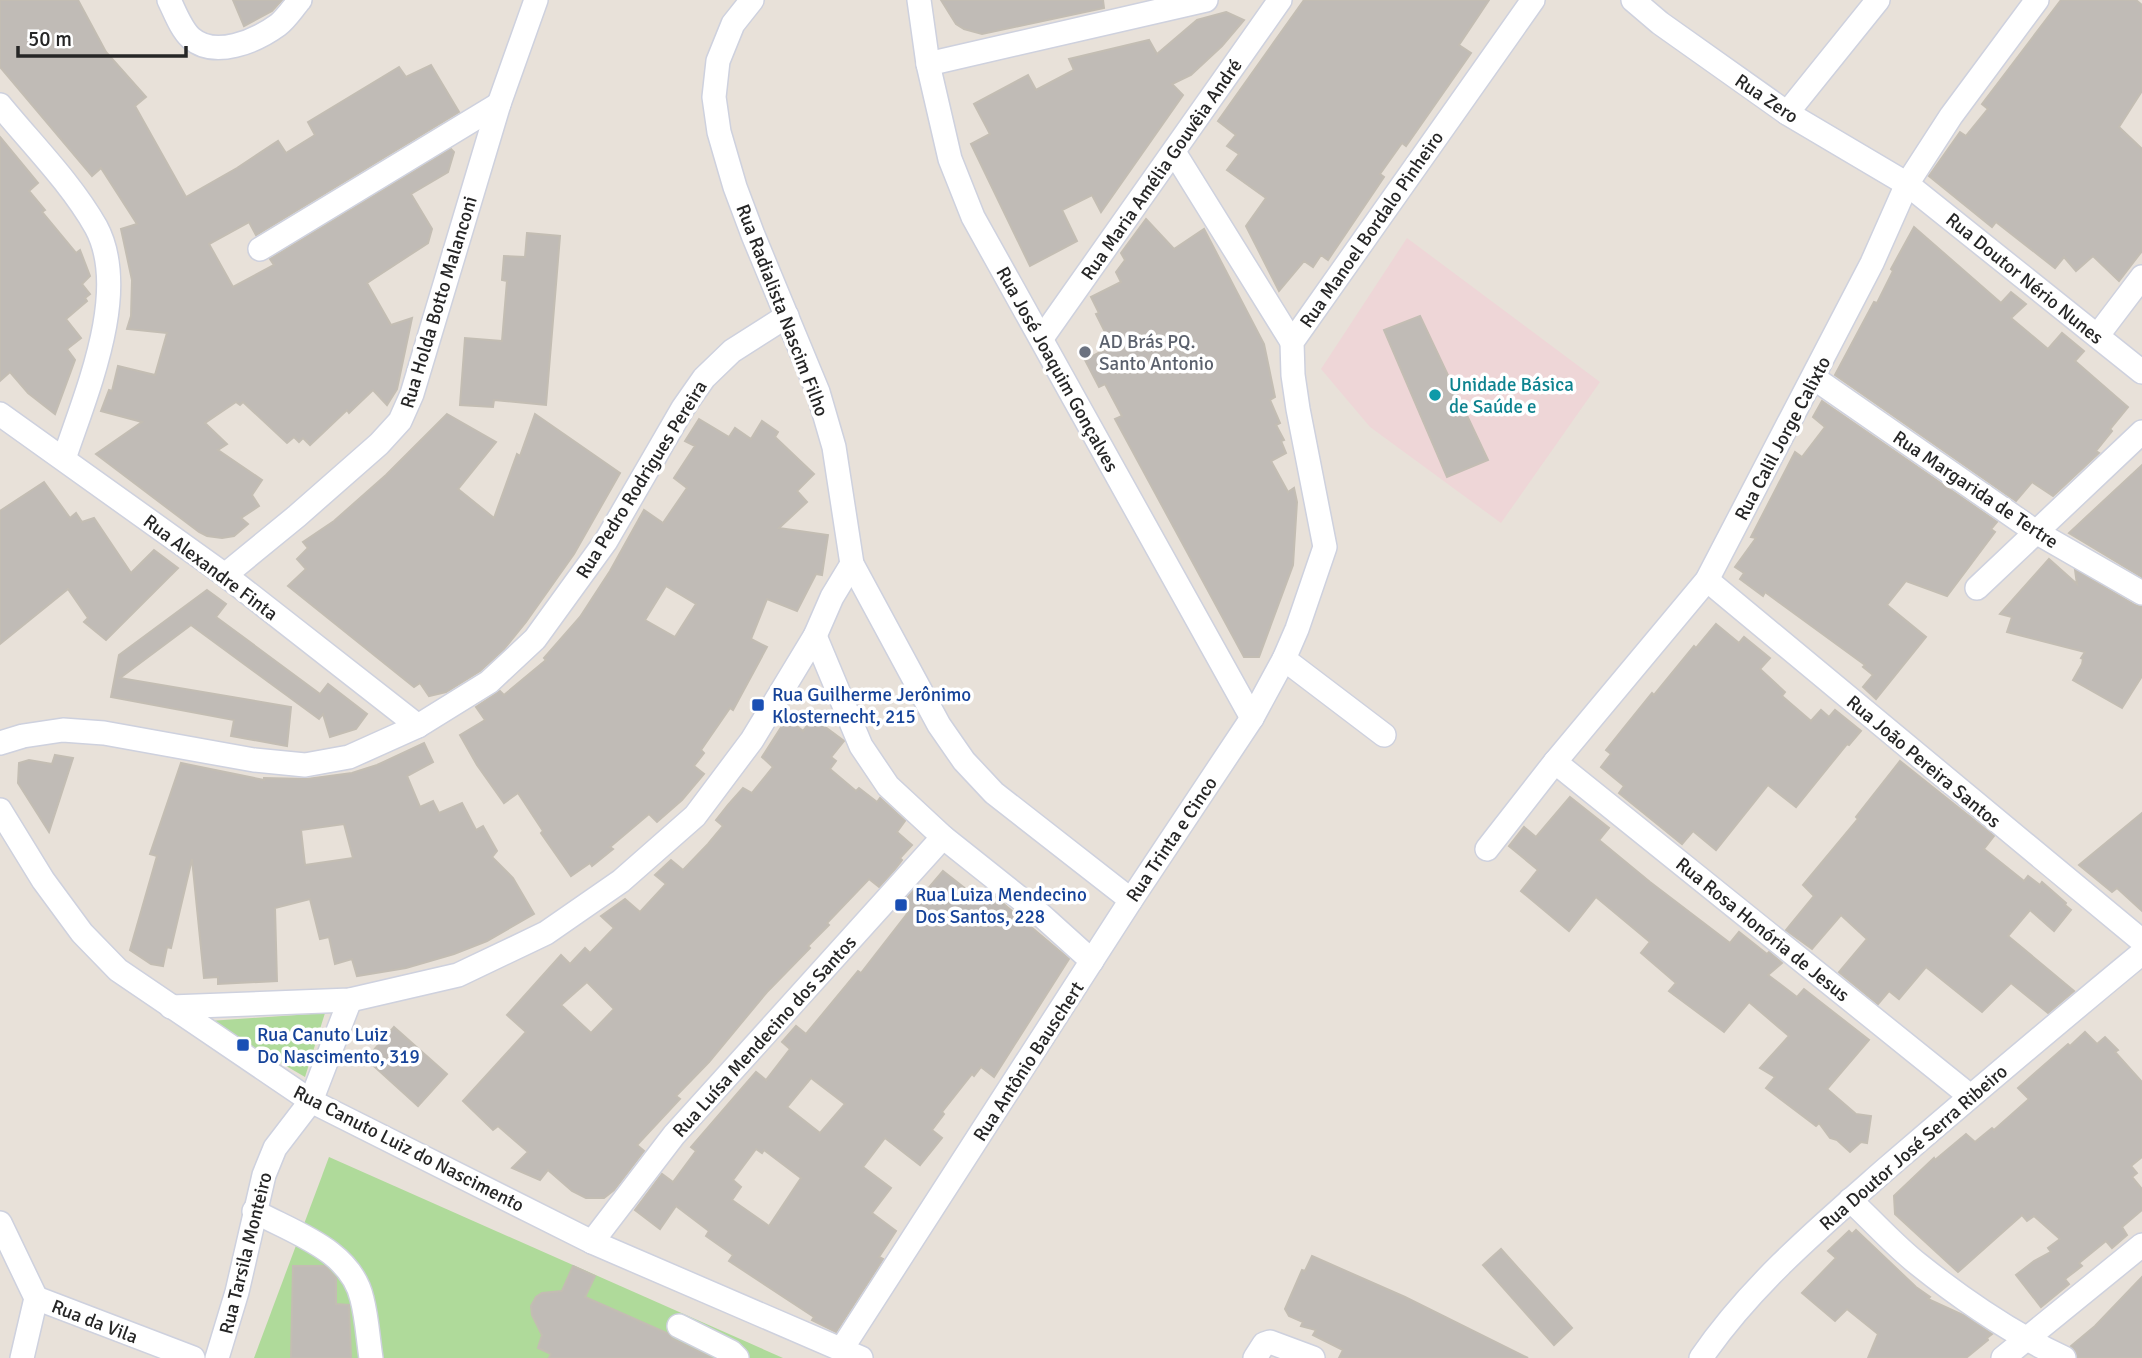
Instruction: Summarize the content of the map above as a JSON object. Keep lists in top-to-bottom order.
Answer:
{
  "streets": {
    "street": [
      "Rua Zero",
      "Rua Maria Amélia Gouvêia André",
      "Rua Manoel Bordalo Pinheiro",
      "Rua Doutor Nério Nunes",
      "Rua Holda Botto Malanconi",
      "Rua Radialista Nascim Filho",
      "Rua José Joaquim Gonçalves",
      "Rua Calil Jorge Calixto",
      "Rua Pedro Rodrigues Pereira",
      "Rua Margarida de Tertre",
      "Rua Alexandre Finta",
      "Rua João Pereira Santos",
      "Rua Trinta e Cinco",
      "Rua Rosa Honória de Jesus",
      "Rua Luísa Mendecino dos Santos",
      "Rua Antônio Bauschert",
      "Rua Doutor José Serra Ribeiro",
      "Rua Canuto Luiz do Nascimento",
      "Rua Tarsila Monteiro",
      "Rua da Vila"
    ]
  },
  "crossings": [
    ["Rua Zero", "Rua Doutor Nério Nunes"],
    ["Rua Zero", "Rua Calil Jorge Calixto"],
    ["Rua Maria Amélia Gouvêia André", "Rua José Joaquim Gonçalves"],
    ["Rua Manoel Bordalo Pinheiro", "Rua José Joaquim Gonçalves"],
    ["Rua Manoel Bordalo Pinheiro", "Rua Trinta e Cinco"],
    ["Rua Doutor Nério Nunes", "Rua Calil Jorge Calixto"],
    ["Rua Holda Botto Malanconi", "Rua Alexandre Finta"],
    ["Rua Radialista Nascim Filho", "Rua Pedro Rodrigues Pereira"],
    ["Rua Radialista Nascim Filho", "Rua Trinta e Cinco"],
    ["Rua José Joaquim Gonçalves", "Rua Trinta e Cinco"],
    ["Rua Calil Jorge Calixto", "Rua Margarida de Tertre"],
    ["Rua Calil Jorge Calixto", "Rua João Pereira Santos"],
    ["Rua Calil Jorge Calixto", "Rua Rosa Honória de Jesus"],
    ["Rua Pedro Rodrigues Pereira", "Rua Alexandre Finta"],
    ["Rua Trinta e Cinco", "Rua Antônio Bauschert"],
    ["Rua Rosa Honória de Jesus", "Rua Doutor José Serra Ribeiro"],
    ["Rua Luísa Mendecino dos Santos", "Rua Antônio Bauschert"],
    ["Rua Luísa Mendecino dos Santos", "Rua Canuto Luiz do Nascimento"],
    ["Rua Antônio Bauschert", "Rua Canuto Luiz do Nascimento"],
    ["Rua Canuto Luiz do Nascimento", "Rua Tarsila Monteiro"]
  ],
  "places": {
    "other": ["AD Brás PQ. Santo Antonio", "Unidade Básica de Saúde e"],
    "transit": ["Rua Guilherme Jerônimo Klosternecht, 215", "Rua Luiza Mendecino Dos Santos, 228", "Rua Canuto Luiz Do Nascimento, 319"]
  },
  "scale_bar": "50 m"
}
